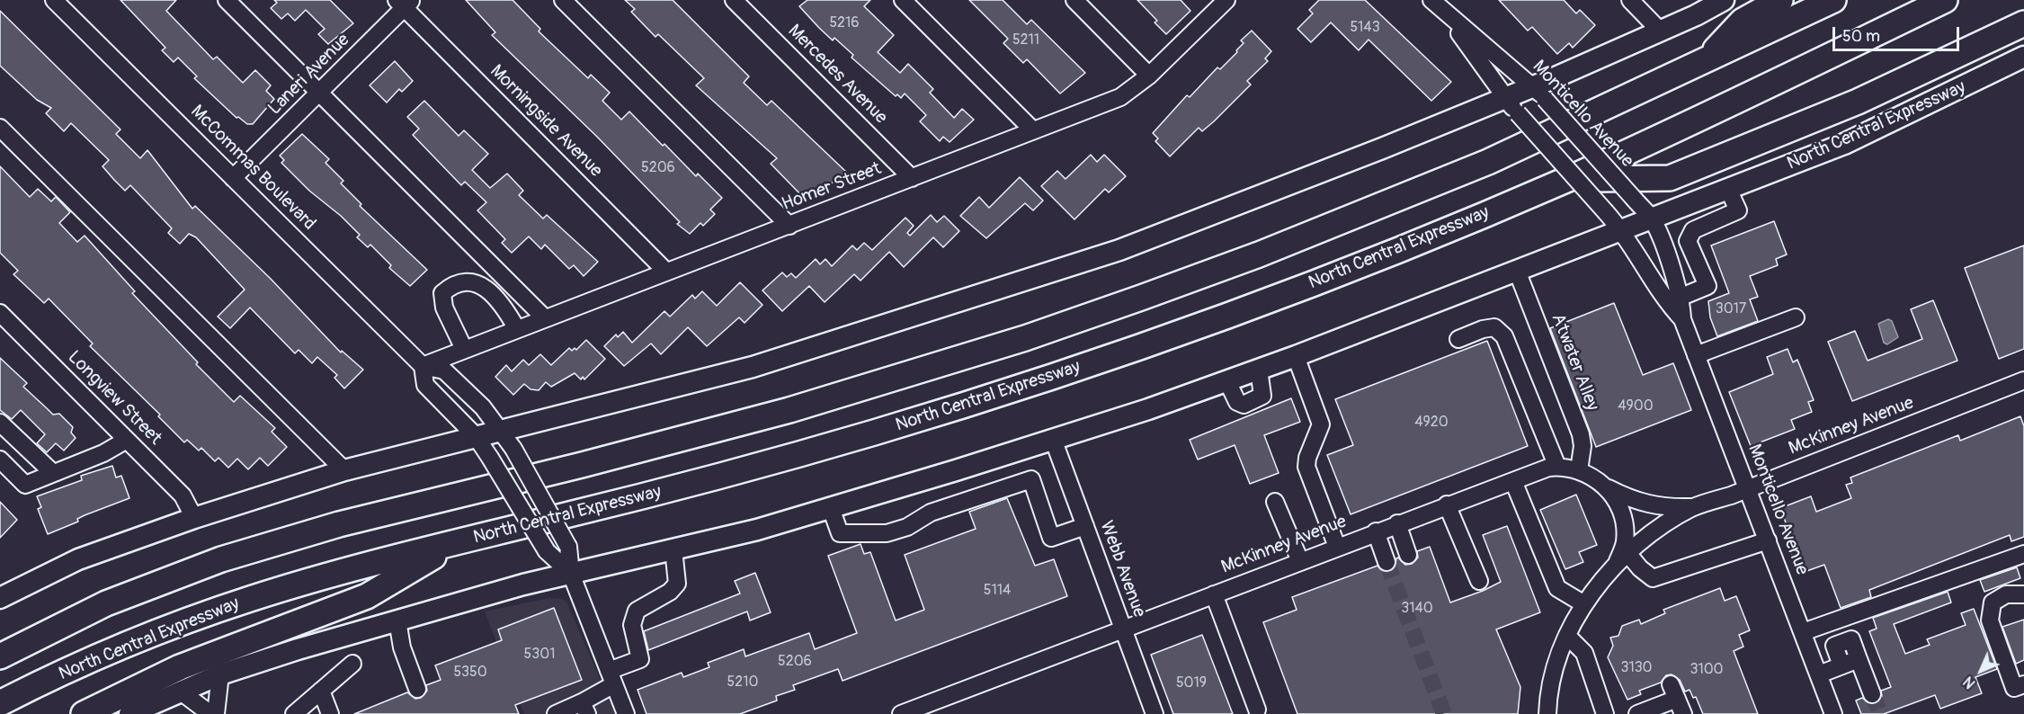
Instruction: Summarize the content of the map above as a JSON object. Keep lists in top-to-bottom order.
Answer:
{
  "streets": {
    "highway": ["North Central Expressway"],
    "street": [
      "Laneri Avenue",
      "Mercedes Avenue",
      "Monticello Avenue",
      "Morningside Avenue",
      "McCommas Boulevard",
      "Homer Street",
      "Atwater Alley",
      "Longview Street",
      "McKinney Avenue",
      "Webb Avenue"
    ]
  },
  "crossings": [
    ["Laneri Avenue", "Morningside Avenue"],
    ["Laneri Avenue", "McCommas Boulevard"],
    ["Mercedes Avenue", "Homer Street"],
    ["Monticello Avenue", "North Central Expressway"],
    ["Monticello Avenue", "McKinney Avenue"],
    ["Morningside Avenue", "Homer Street"],
    ["North Central Expressway", "McCommas Boulevard"],
    ["North Central Expressway", "Atwater Alley"],
    ["North Central Expressway", "Webb Avenue"],
    ["McCommas Boulevard", "Homer Street"],
    ["Atwater Alley", "McKinney Avenue"],
    ["McKinney Avenue", "Webb Avenue"]
  ],
  "house_numbers": [
    "5216",
    "5143",
    "5211",
    "5206",
    "3017",
    "4900",
    "4920",
    "5114",
    "3140",
    "5301",
    "5206",
    "3130",
    "3100",
    "5350",
    "5210",
    "5019"
  ],
  "scale_bar": "50 m",
  "north": "bottom left"
}
